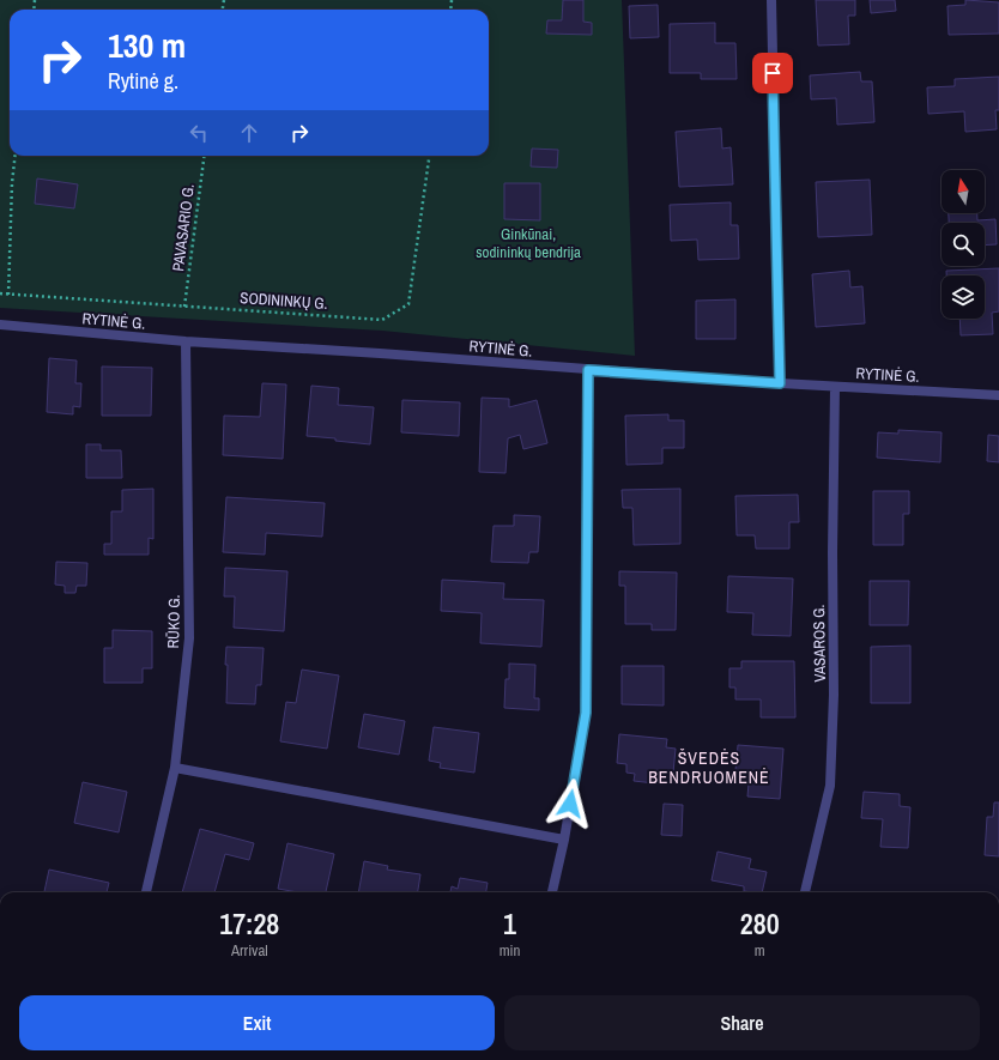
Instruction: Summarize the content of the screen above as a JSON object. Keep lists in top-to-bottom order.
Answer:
{
  "streets": {
    "street": ["RYTINĖ G.", "RŪKO G.", "VASAROS G."],
    "path": ["PAVASARIO G.", "SODININKŲ G."]
  },
  "crossings": [
    ["PAVASARIO G.", "SODININKŲ G."],
    ["RYTINĖ G.", "RŪKO G."],
    ["RYTINĖ G.", "VASAROS G."]
  ],
  "districts": ["ŠVEDĖS BENDRUOMENĖ"],
  "parks": ["Ginkūnai, sodininkų bendrija"],
  "north": "top",
  "page": {
    "turn": ["130 m", "Rytinė g."],
    "eta": [
      "17:28",
      "Arrival",
      "1",
      "min",
      "280",
      "m"
    ],
    "buttons": ["Exit", "Share"]
  }
}
